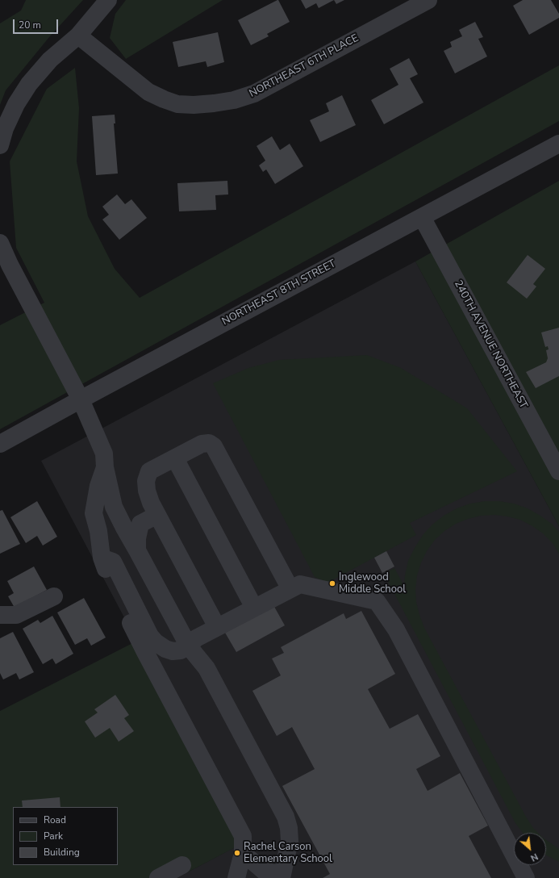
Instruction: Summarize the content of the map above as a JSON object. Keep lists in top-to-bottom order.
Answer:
{
  "streets": {
    "street": ["NORTHEAST 6TH PLACE", "NORTHEAST 8TH STREET", "240TH AVENUE NORTHEAST"]
  },
  "crossings": [
    ["NORTHEAST 8TH STREET", "240TH AVENUE NORTHEAST"]
  ],
  "places": ["Inglewood Middle School", "Rachel Carson Elementary School"],
  "legend": ["Road", "Park", "Building"],
  "scale_bar": "20 m",
  "north": "bottom right"
}
